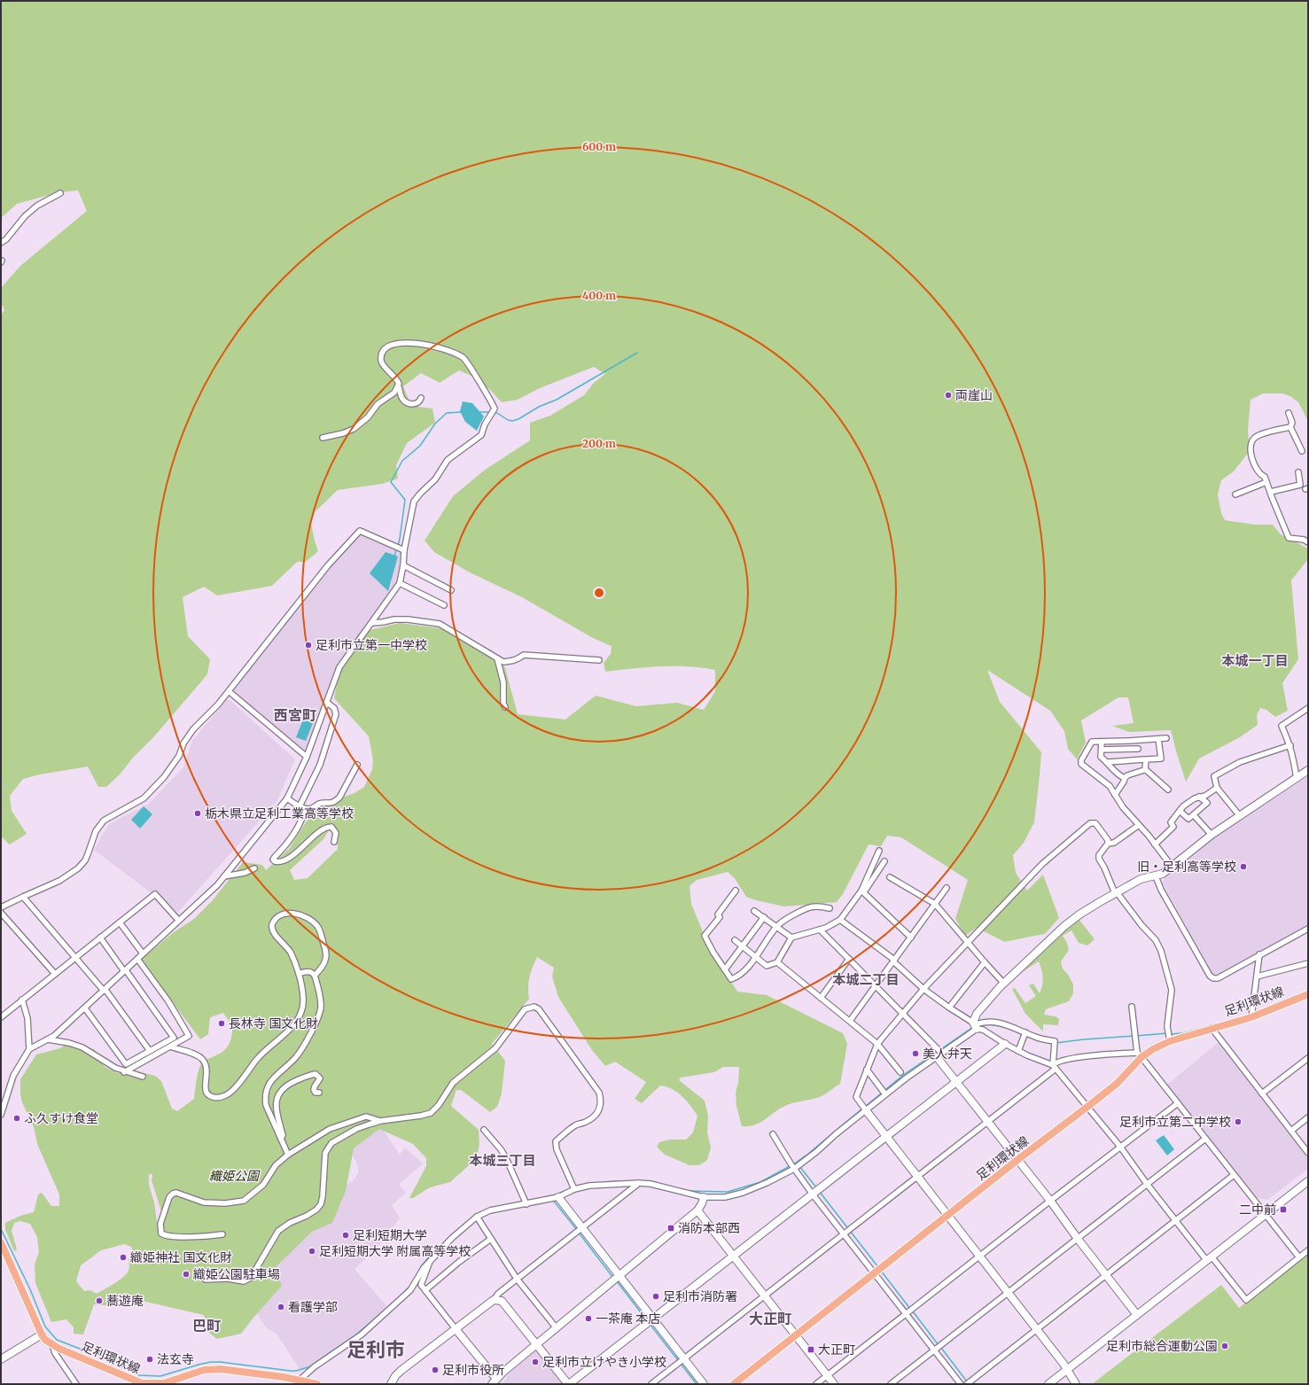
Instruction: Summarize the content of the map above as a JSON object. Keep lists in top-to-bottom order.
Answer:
{
  "streets": {
    "main road": ["足利環状線"]
  },
  "districts": [
    "本城一丁目",
    "西宮町",
    "本城二丁目",
    "本城三丁目",
    "大正町",
    "巴町",
    "足利市"
  ],
  "parks": ["織姫公園"],
  "places": {
    "other": [
      "両崖山",
      "足利市立第一中学校",
      "栃木県立足利工業高等学校",
      "旧・足利高等学校",
      "長林寺 国文化財",
      "美人弁天",
      "ふ久すけ食堂",
      "足利市立第二中学校",
      "足利短期大学",
      "足利短期大学 附属高等学校",
      "織姫神社 国文化財",
      "織姫公園駐車場",
      "足利市消防署",
      "蕎遊庵",
      "看護学部",
      "一茶庵 本店",
      "足利市総合運動公園",
      "法玄寺",
      "足利市立けやき小学校",
      "足利市役所"
    ],
    "transit": ["二中前", "消防本部西", "大正町"]
  },
  "rings": ["600 m", "400 m", "200 m"]
}
